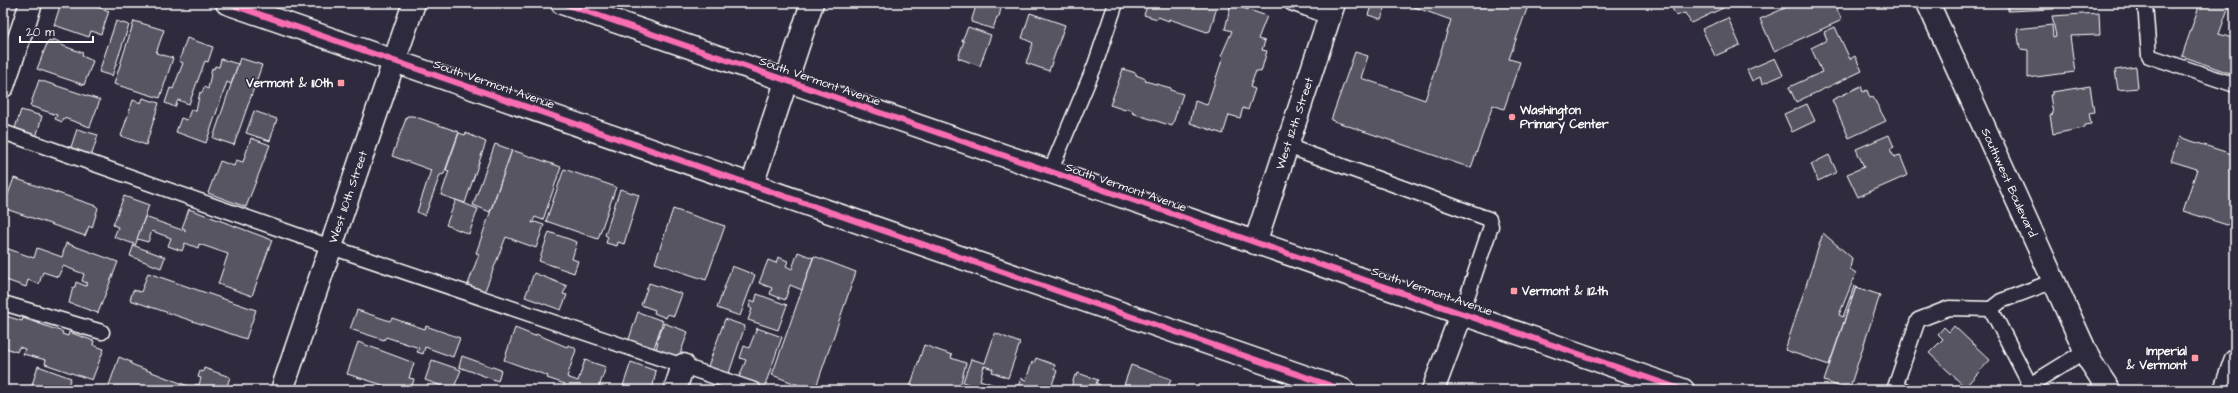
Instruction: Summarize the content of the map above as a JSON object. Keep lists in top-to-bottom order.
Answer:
{
  "streets": {
    "main road": [
      "South Vermont Avenue",
      "West 112th Street",
      "Southwest Boulevard",
      "West 110th Street"
    ]
  },
  "crossings": [
    ["South Vermont Avenue", "West 112th Street"],
    ["South Vermont Avenue", "West 110th Street"]
  ],
  "places": {
    "transit": ["Vermont & 110th", "Vermont & 112th", "Imperial & Vermont"],
    "other": ["Washington Primary Center"]
  },
  "scale_bar": "20 m"
}
